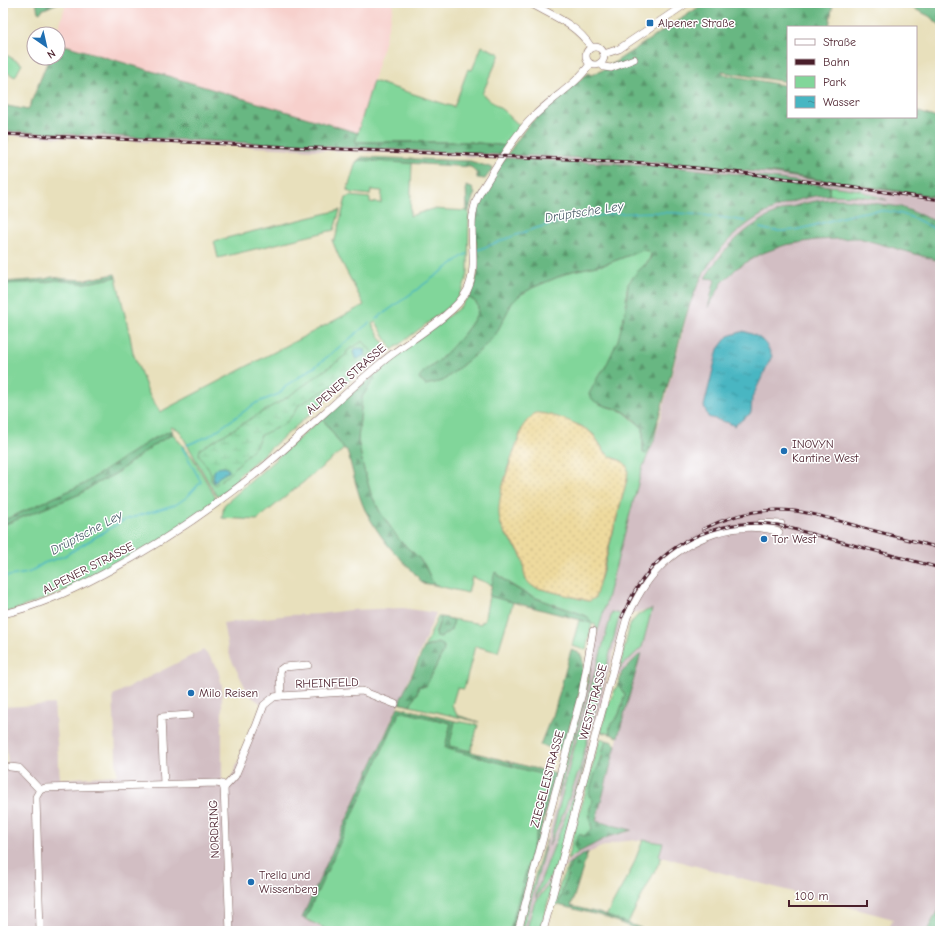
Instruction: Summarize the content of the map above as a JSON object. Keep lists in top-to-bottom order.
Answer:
{
  "streets": {
    "street": [
      "ALPENER STRASSE",
      "RHEINFELD",
      "WESTSTRASSE",
      "ZIEGELEISTRASSE",
      "NORDRING"
    ]
  },
  "crossings": [
    ["RHEINFELD", "NORDRING"]
  ],
  "water": ["Drüptsche Ley"],
  "places": {
    "transit": ["Alpener Straße"],
    "other": [
      "INOVYN Kantine West",
      "Tor West",
      "Milo Reisen",
      "Trella und Wissenberg"
    ]
  },
  "legend": [
    "Straße",
    "Bahn",
    "Park",
    "Wasser"
  ],
  "scale_bar": "100 m",
  "north": "bottom right"
}
